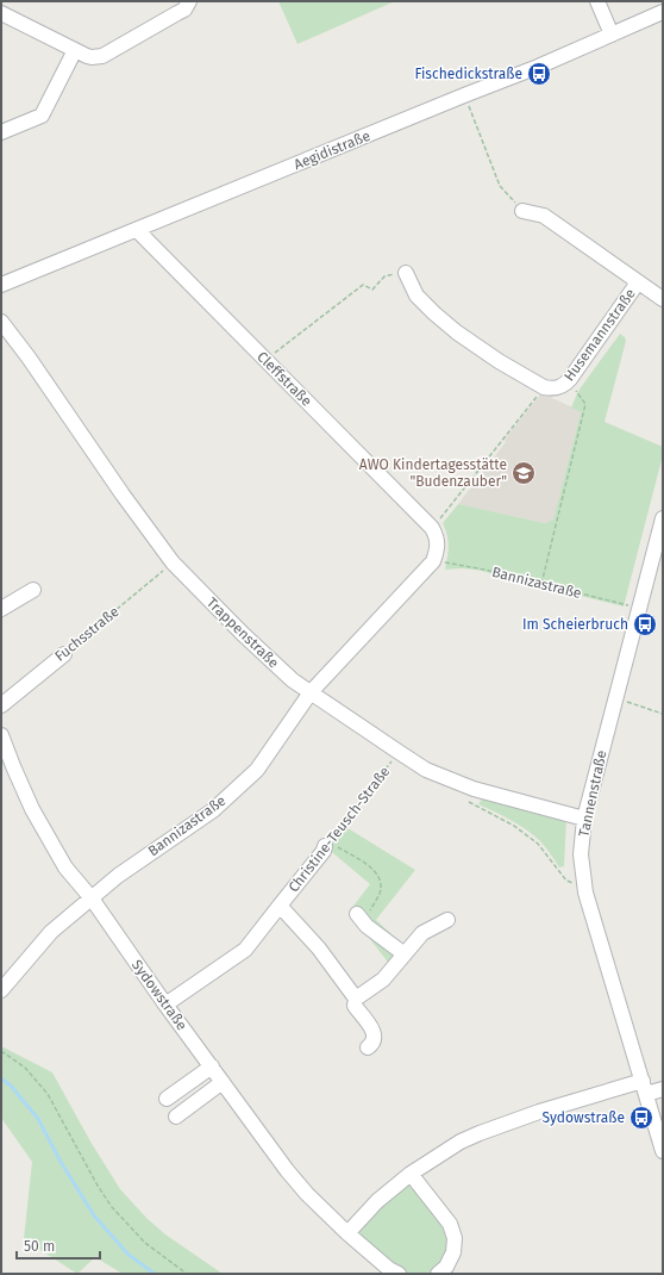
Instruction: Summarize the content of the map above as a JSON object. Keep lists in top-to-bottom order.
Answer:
{
  "streets": {
    "street": [
      "Aegidistraße",
      "Husemannstraße",
      "Cleffstraße",
      "Bannizastraße",
      "Trappenstraße",
      "Fuchsstraße",
      "Tannenstraße",
      "Christine-Teusch-Straße",
      "Sydowstraße"
    ]
  },
  "crossings": [
    ["Aegidistraße", "Cleffstraße"],
    ["Bannizastraße", "Trappenstraße"],
    ["Bannizastraße", "Tannenstraße"],
    ["Bannizastraße", "Sydowstraße"],
    ["Trappenstraße", "Fuchsstraße"],
    ["Trappenstraße", "Tannenstraße"],
    ["Trappenstraße", "Christine-Teusch-Straße"],
    ["Christine-Teusch-Straße", "Sydowstraße"]
  ],
  "places": {
    "bus stop": ["Fischedickstraße", "Im Scheierbruch", "Sydowstraße"],
    "school or university": ["AWO Kindertagesstätte \"Budenzauber\""]
  },
  "scale_bar": "50 m"
}
